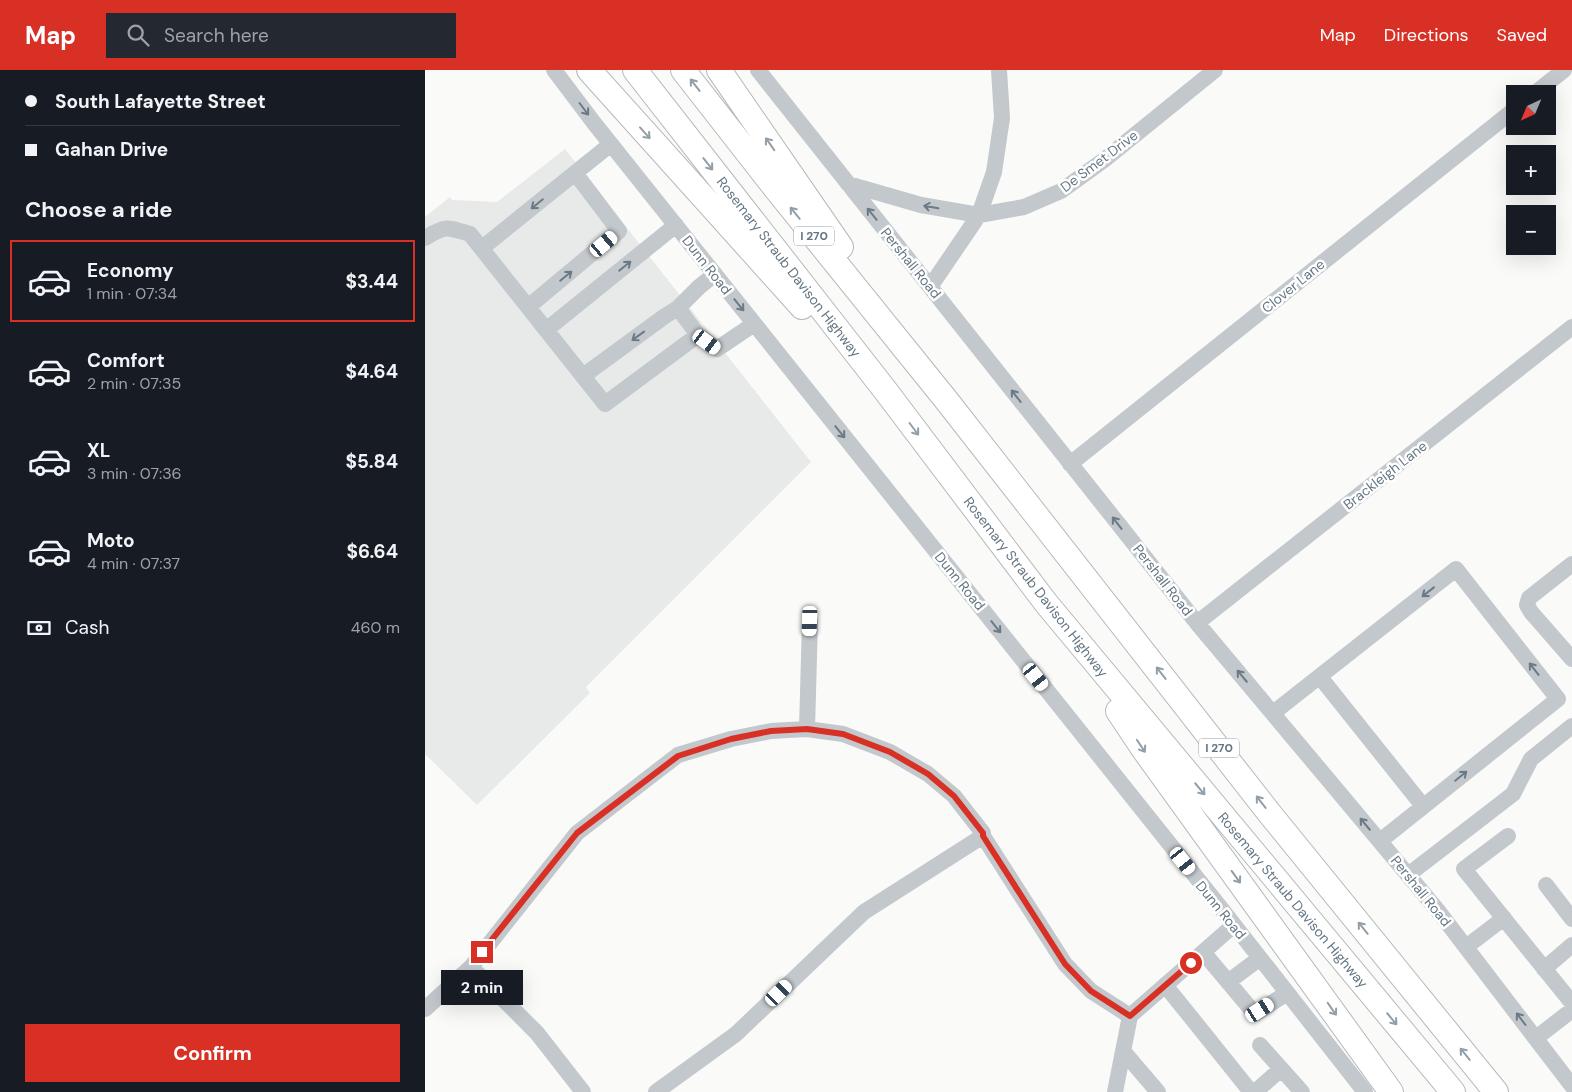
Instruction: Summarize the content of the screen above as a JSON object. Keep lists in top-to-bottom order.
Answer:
{
  "streets": {
    "highway": ["I 270", "Rosemary Straub Davison Highway"],
    "street": [
      "De Smet Drive",
      "Pershall Road",
      "Dunn Road",
      "Clover Lane",
      "Brackleigh Lane"
    ]
  },
  "crossings": [
    ["De Smet Drive", "Pershall Road"],
    ["Pershall Road", "Clover Lane"],
    ["Pershall Road", "Brackleigh Lane"]
  ],
  "one_way": ["Dunn Road"],
  "north": "bottom left",
  "page": {
    "header": "Map",
    "search": "Search here",
    "nav": ["Map", "Directions", "Saved"],
    "banner": ["South Lafayette Street", "Gahan Drive"],
    "map_buttons": ["+", "−"],
    "heading": "Choose a ride",
    "list": [
      {
        "name": "Economy",
        "note": "1 min · 07:34",
        "value": "$3.44"
      },
      {
        "name": "Comfort",
        "note": "2 min · 07:35",
        "value": "$4.64"
      },
      {
        "name": "XL",
        "note": "3 min · 07:36",
        "value": "$5.84"
      },
      {
        "name": "Moto",
        "note": "4 min · 07:37",
        "value": "$6.64"
      }
    ],
    "pay": ["Cash", "460 m"],
    "bubble": "2 min",
    "buttons": "Confirm"
  }
}
